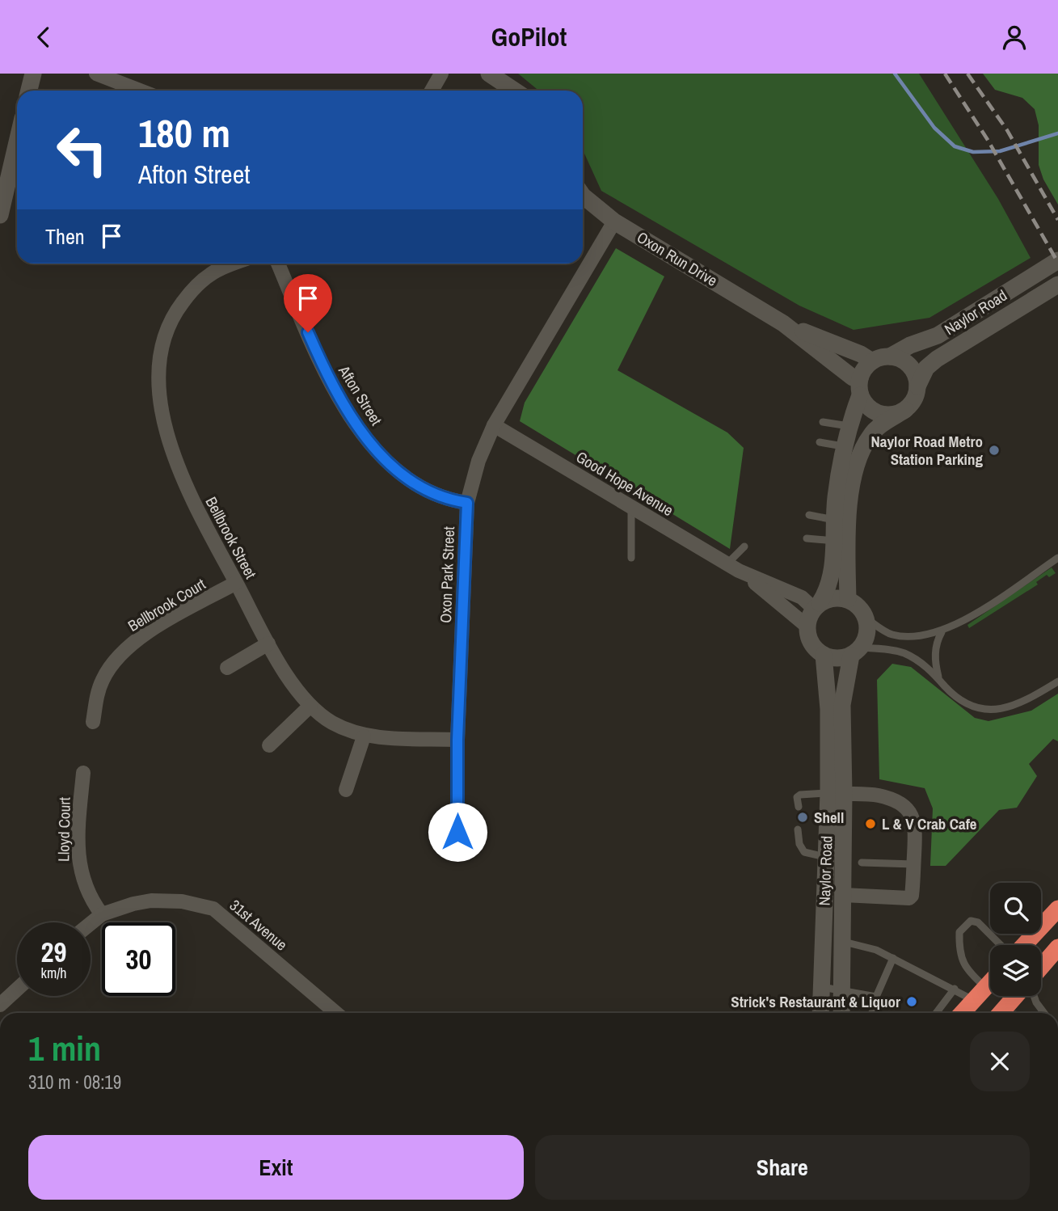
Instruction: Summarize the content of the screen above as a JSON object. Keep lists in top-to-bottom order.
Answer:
{
  "streets": {
    "main road": ["Oxon Run Drive", "Naylor Road"],
    "street": [
      "Afton Street",
      "Good Hope Avenue",
      "Bellbrook Street",
      "Oxon Park Street",
      "Bellbrook Court",
      "Lloyd Court",
      "31st Avenue"
    ]
  },
  "crossings": [
    ["Oxon Run Drive", "Naylor Road"],
    ["Oxon Run Drive", "Oxon Park Street"],
    ["Naylor Road", "Good Hope Avenue"],
    ["Afton Street", "Oxon Park Street"],
    ["Good Hope Avenue", "Oxon Park Street"],
    ["Bellbrook Street", "Oxon Park Street"],
    ["Bellbrook Street", "Bellbrook Court"],
    ["Lloyd Court", "31st Avenue"]
  ],
  "places": [
    "Naylor Road Metro Station Parking",
    "Shell",
    "L & V Crab Cafe",
    "Strick's Restaurant & Liquor"
  ],
  "page": {
    "header": "GoPilot",
    "turn": ["180 m", "Afton Street"],
    "then": "Then",
    "speed": "29 km/h",
    "limit": "30",
    "heading": ["1 min", "310 m · 08:19"],
    "buttons": ["Exit", "Share"]
  }
}
